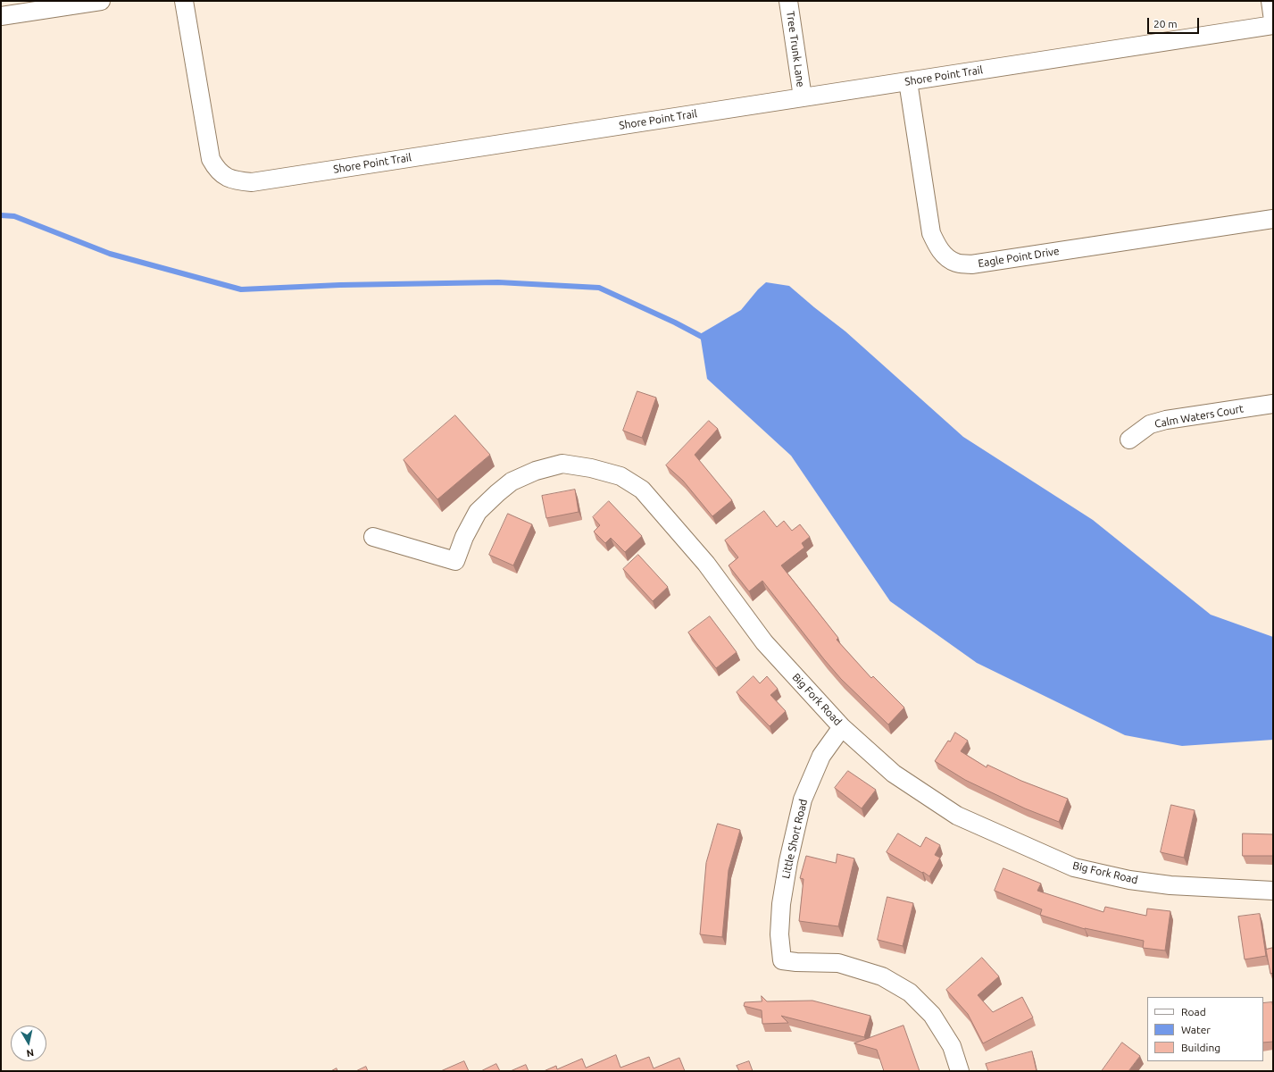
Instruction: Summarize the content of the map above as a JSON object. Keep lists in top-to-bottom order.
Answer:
{
  "streets": {
    "street": [
      "Tree Trunk Lane",
      "Shore Point Trail",
      "Eagle Point Drive",
      "Calm Waters Court",
      "Big Fork Road",
      "Little Short Road"
    ]
  },
  "crossings": [
    ["Tree Trunk Lane", "Shore Point Trail"],
    ["Shore Point Trail", "Eagle Point Drive"],
    ["Big Fork Road", "Little Short Road"]
  ],
  "legend": ["Road", "Water", "Building"],
  "scale_bar": "20 m",
  "north": "bottom"
}
